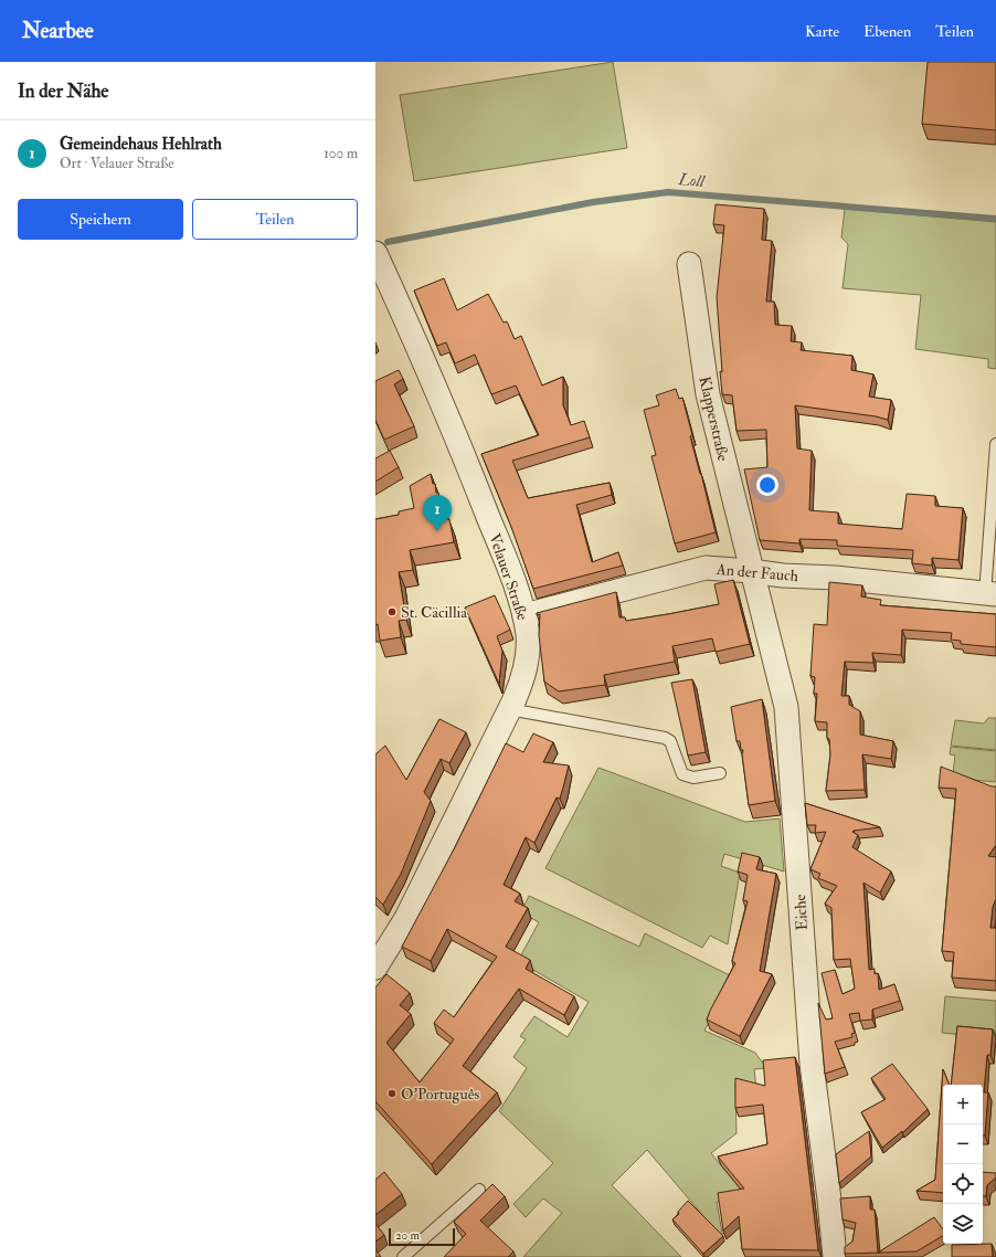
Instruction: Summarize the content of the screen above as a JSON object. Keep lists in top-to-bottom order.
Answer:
{
  "streets": {
    "street": [
      "Klapperstraße",
      "An der Fauch",
      "Velauer Straße",
      "Eiche"
    ]
  },
  "crossings": [
    ["Klapperstraße", "An der Fauch"],
    ["Klapperstraße", "Eiche"],
    ["An der Fauch", "Velauer Straße"],
    ["An der Fauch", "Eiche"]
  ],
  "water": ["Loll"],
  "places": ["St. Cäcillia", "O'Português"],
  "scale_bar": "20 m",
  "page": {
    "header": "Nearbee",
    "nav": ["Karte", "Ebenen", "Teilen"],
    "heading": "In der Nähe",
    "list": [
      {
        "mark": "1",
        "name": "Gemeindehaus Hehlrath",
        "note": "Ort · Velauer Straße",
        "value": "100 m"
      }
    ],
    "buttons": ["Speichern", "Teilen"],
    "pins": "1",
    "map_buttons": ["+", "−"],
    "scale": "20 m"
  }
}
